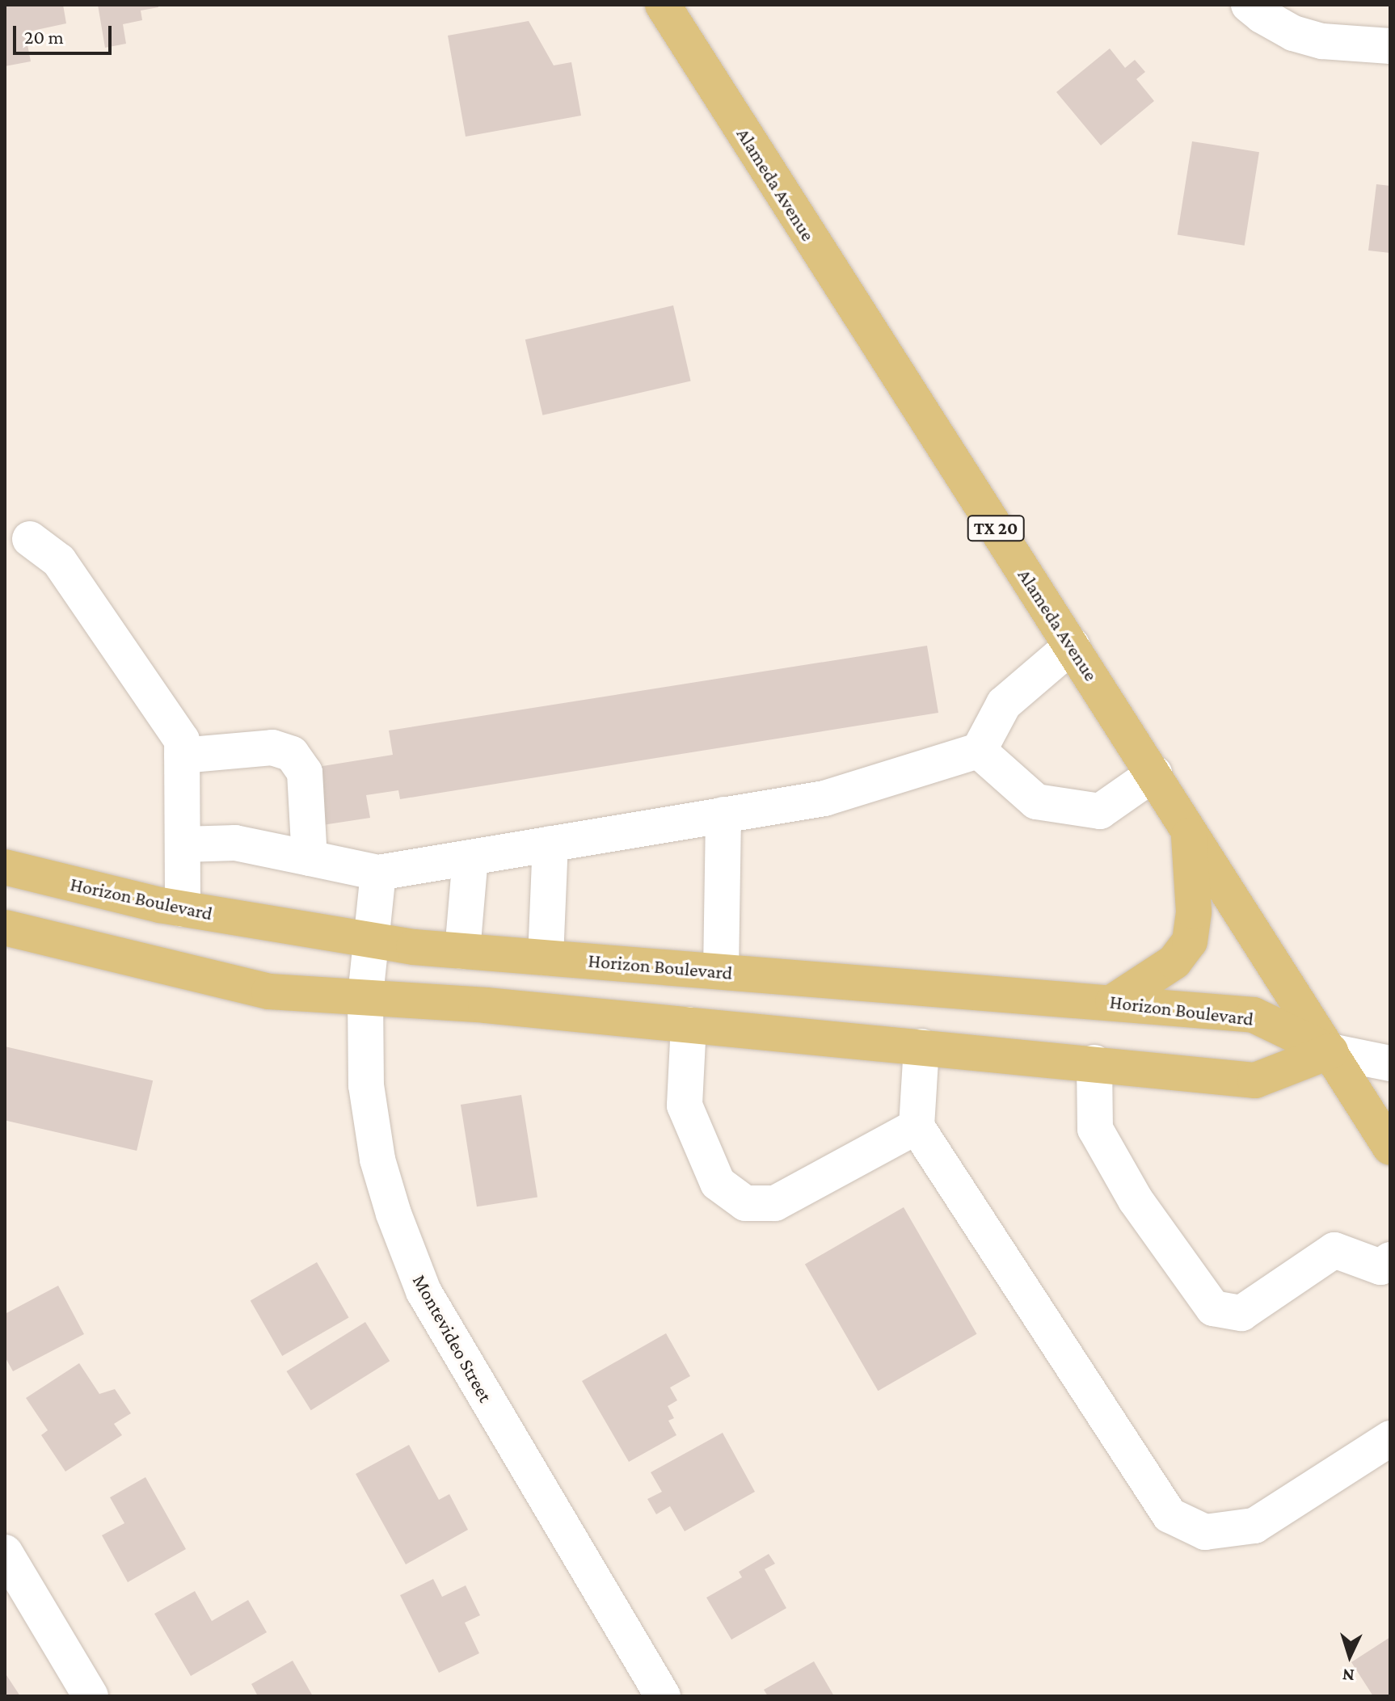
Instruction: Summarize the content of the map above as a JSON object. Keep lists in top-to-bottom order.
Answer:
{
  "streets": {
    "main road": ["Alameda Avenue", "TX 20", "Horizon Boulevard"],
    "street": ["Montevideo Street"]
  },
  "crossings": [
    ["Alameda Avenue", "Horizon Boulevard"],
    ["Horizon Boulevard", "Montevideo Street"]
  ],
  "scale_bar": "20 m",
  "north": "bottom"
}
